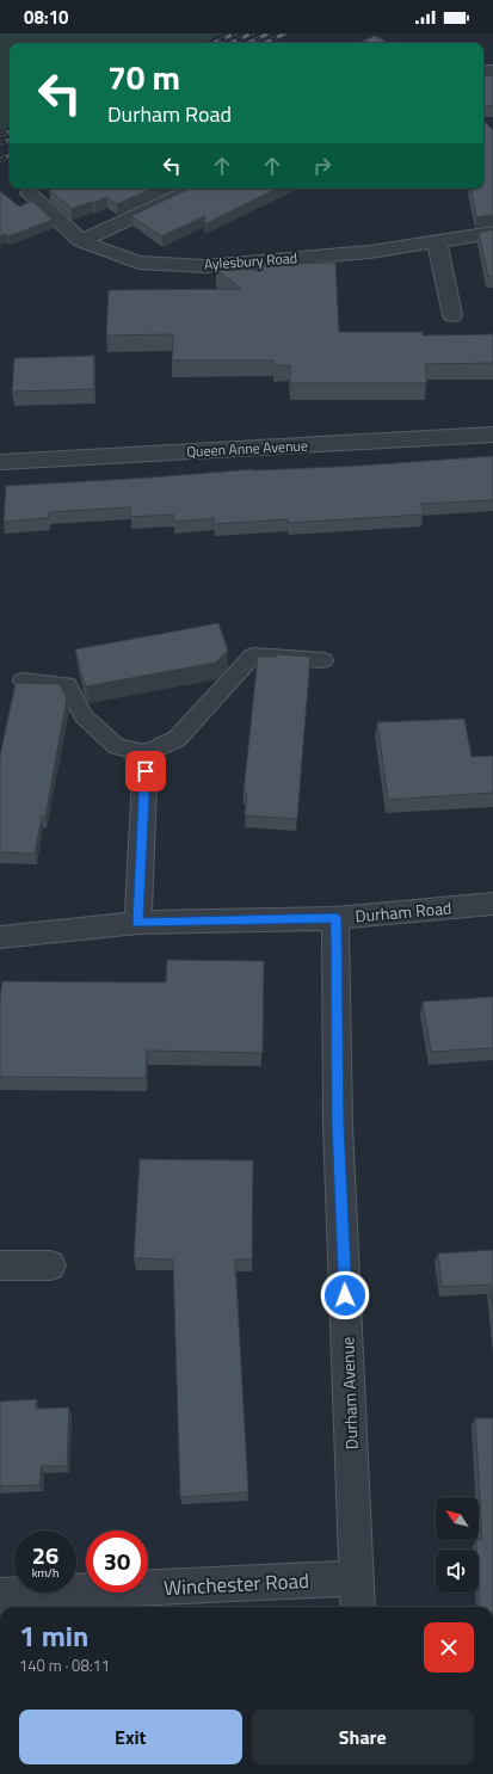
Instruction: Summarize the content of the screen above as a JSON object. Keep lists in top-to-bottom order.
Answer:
{
  "streets": {
    "street": [
      "Aylesbury Road",
      "Queen Anne Avenue",
      "Durham Road",
      "Durham Avenue",
      "Winchester Road"
    ]
  },
  "crossings": [
    ["Durham Road", "Durham Avenue"],
    ["Durham Avenue", "Winchester Road"]
  ],
  "north": "top left",
  "page": {
    "status": "08:10",
    "turn": ["70 m", "Durham Road"],
    "speed": "26 km/h",
    "limit": "30",
    "heading": ["1 min", "140 m · 08:11"],
    "buttons": ["Exit", "Share"]
  }
}
